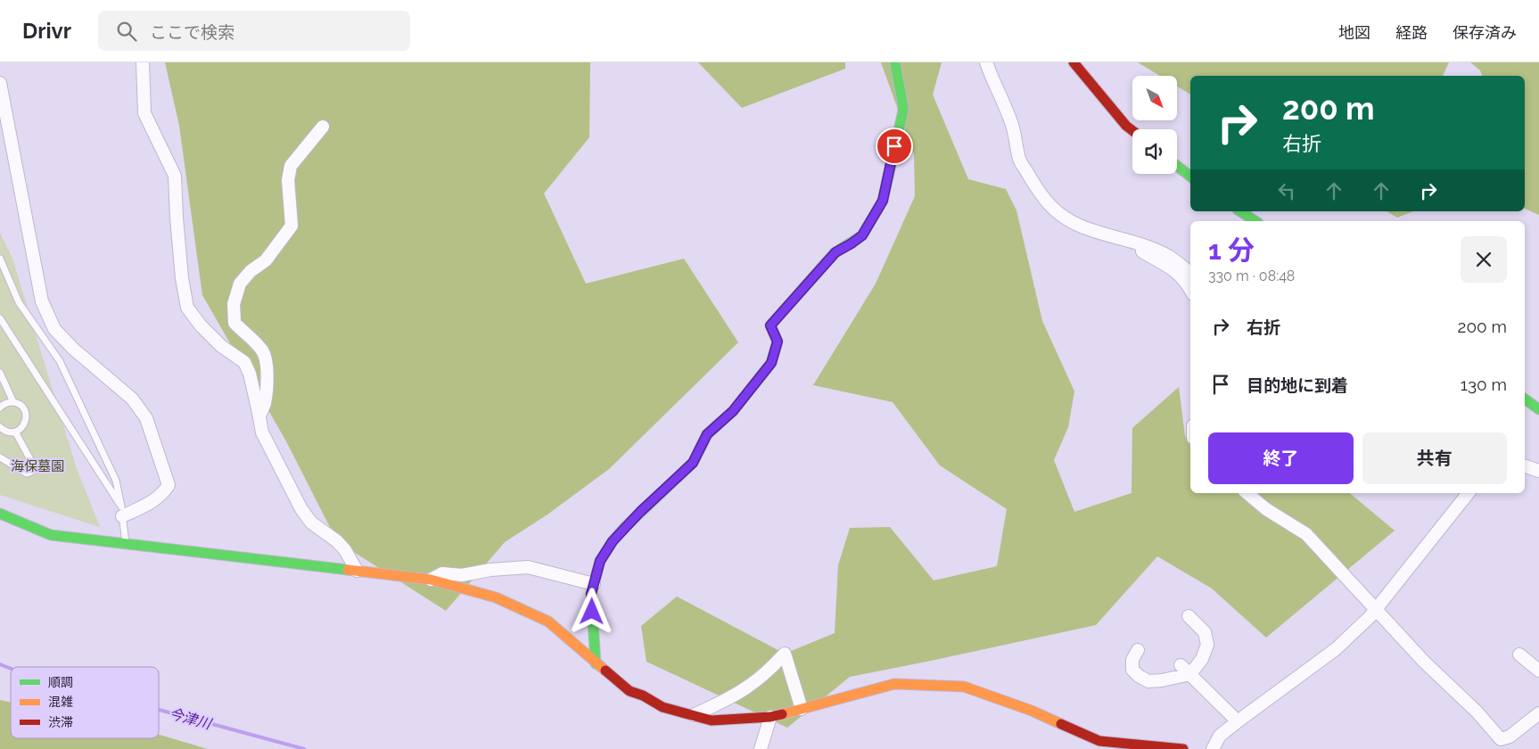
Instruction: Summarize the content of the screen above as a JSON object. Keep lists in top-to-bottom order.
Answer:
{
  "water": ["今津川"],
  "parks": ["海保墓園"],
  "legend": ["順調", "混雑", "渋滞"],
  "north": "bottom right",
  "page": {
    "header": "Drivr",
    "search": "ここで検索",
    "nav": ["地図", "経路", "保存済み"],
    "turn": ["200 m", "右折"],
    "heading": ["1 分", "330 m · 08:48"],
    "list": [
      {
        "name": "右折",
        "value": "200 m"
      },
      {
        "name": "目的地に到着",
        "value": "130 m"
      }
    ],
    "buttons": ["終了", "共有"]
  }
}
